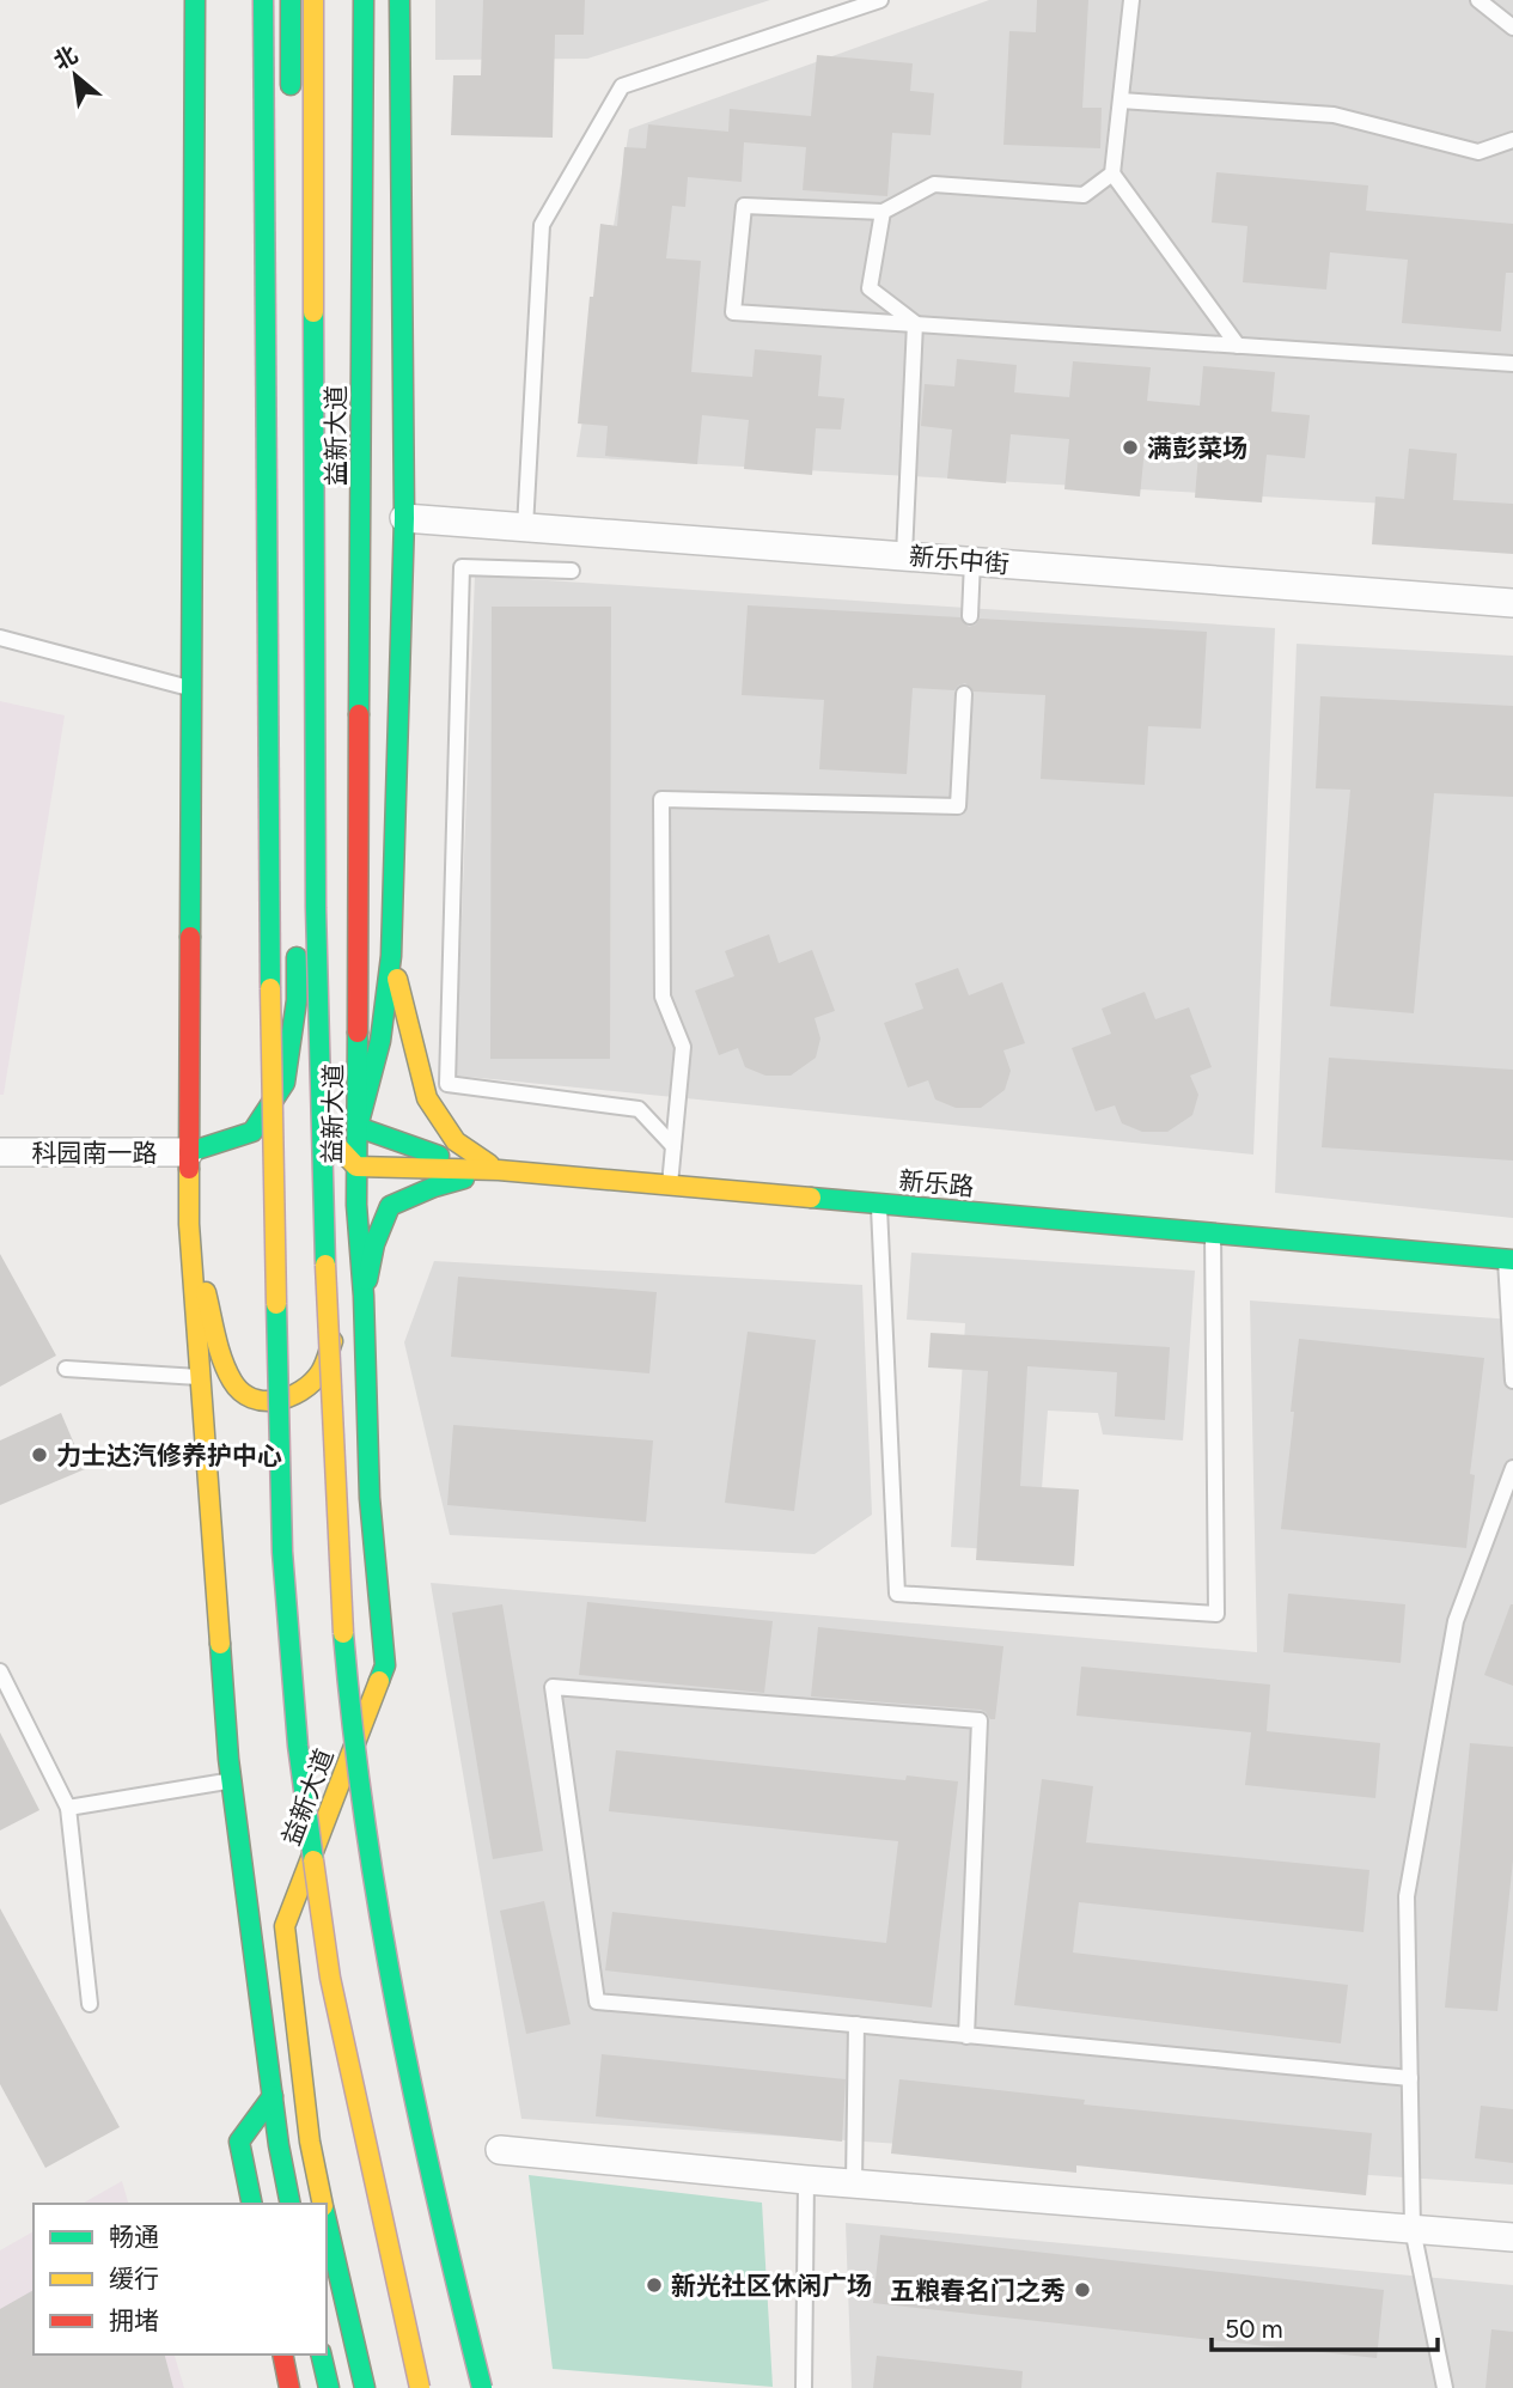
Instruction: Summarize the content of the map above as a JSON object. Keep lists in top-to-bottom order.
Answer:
{
  "streets": {
    "main road": ["益新大道", "新乐路"],
    "street": ["新乐中街", "科园南一路"]
  },
  "crossings": [
    ["益新大道", "科园南一路"],
    ["益新大道", "新乐路"]
  ],
  "places": [
    "满彭菜场",
    "力士达汽修养护中心",
    "新光社区休闲广场",
    "五粮春名门之秀"
  ],
  "legend": ["畅通", "缓行", "拥堵"],
  "scale_bar": "50 m",
  "north": "top left"
}
